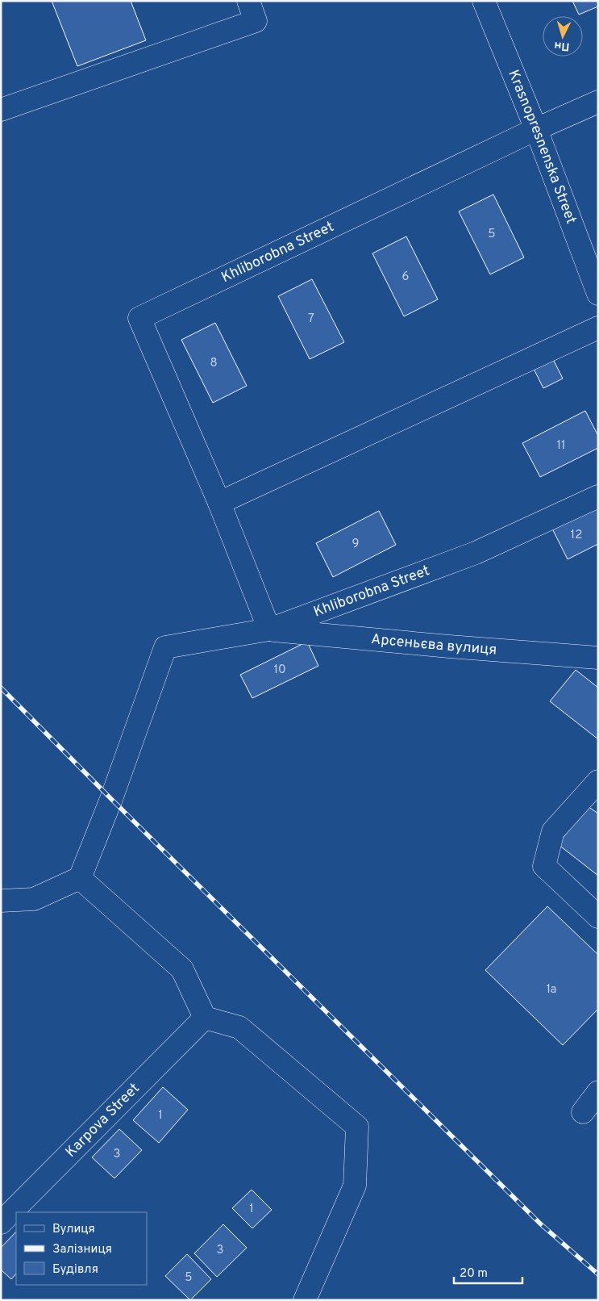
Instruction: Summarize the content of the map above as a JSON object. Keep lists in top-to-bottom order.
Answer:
{
  "streets": {
    "street": [
      "Krasnopresnenska Street",
      "Khliborobna Street",
      "Арсеньєва вулиця",
      "Karpova Street"
    ]
  },
  "crossings": [
    ["Krasnopresnenska Street", "Khliborobna Street"],
    ["Khliborobna Street", "Арсеньєва вулиця"]
  ],
  "house_numbers": [
    "5",
    "6",
    "7",
    "8",
    "11",
    "12",
    "9",
    "10",
    "1а",
    "1",
    "3",
    "1",
    "3",
    "5"
  ],
  "legend": ["Вулиця", "Залізниця", "Будівля"],
  "scale_bar": "20 m",
  "north": "bottom"
}
